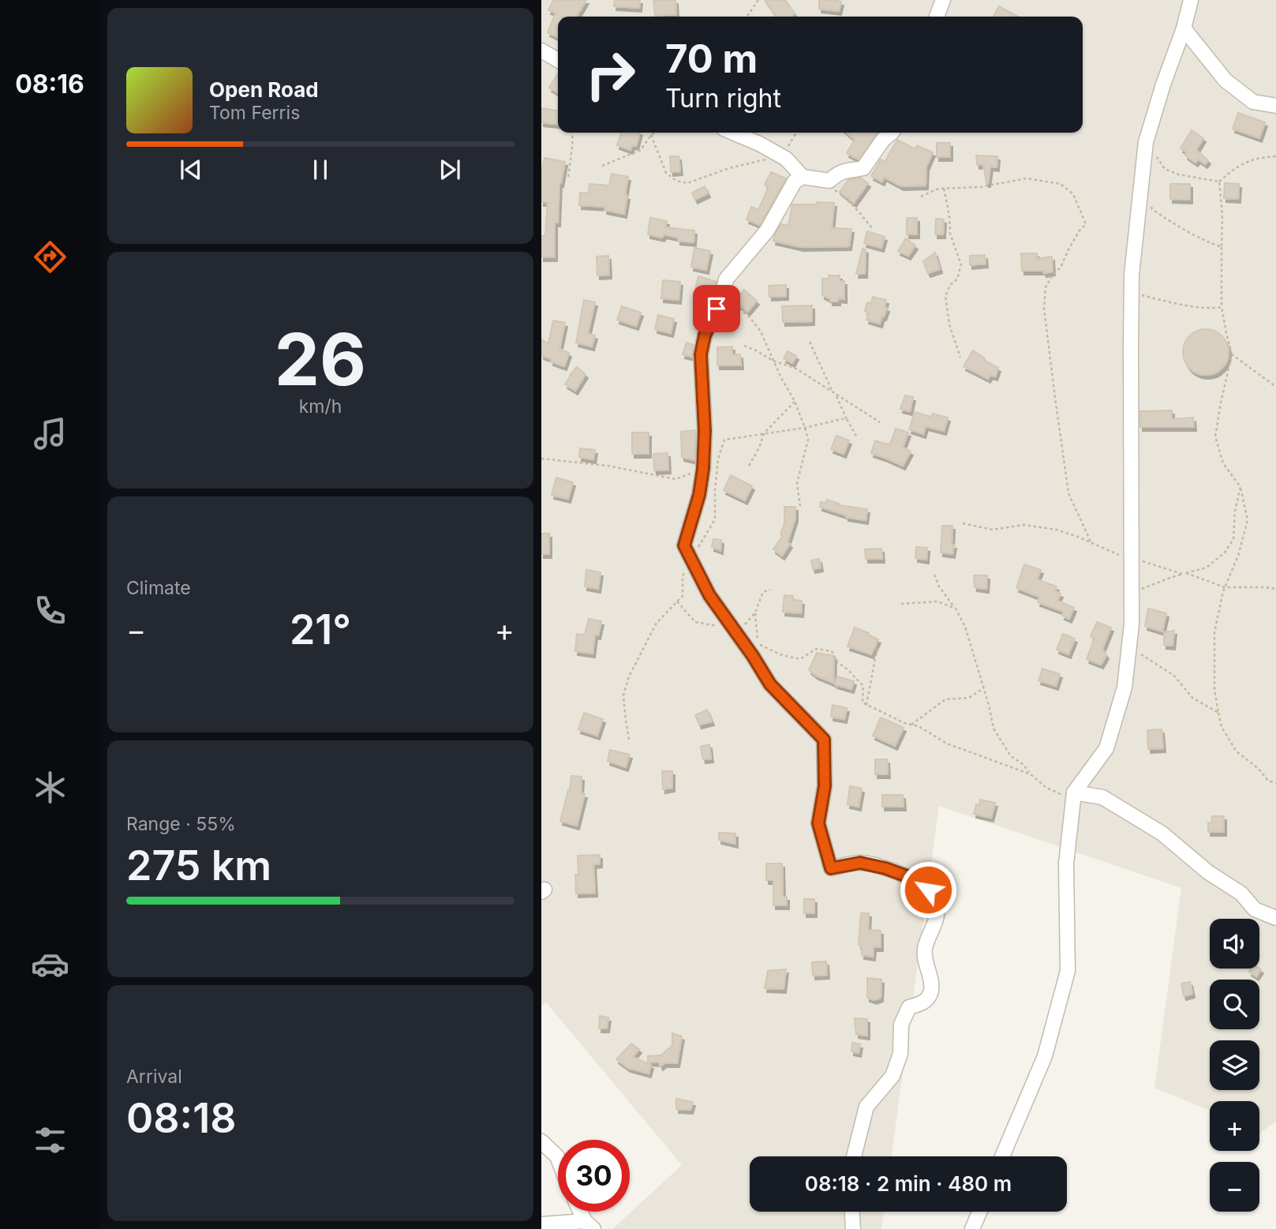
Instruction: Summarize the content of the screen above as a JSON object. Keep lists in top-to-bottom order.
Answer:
{
  "page": {
    "tabs": "08:16",
    "turn": ["70 m", "Turn right"],
    "song": ["Open Road", "Tom Ferris"],
    "tile": [
      ["26", "km/h"],
      "Climate",
      ["Range · 55%", "275 km"],
      ["Arrival", "08:18"]
    ],
    "heat": ["−", "21°", "+"],
    "map_buttons": ["+", "−"],
    "limit": "30",
    "trip": "08:18 · 2 min · 480 m"
  }
}
